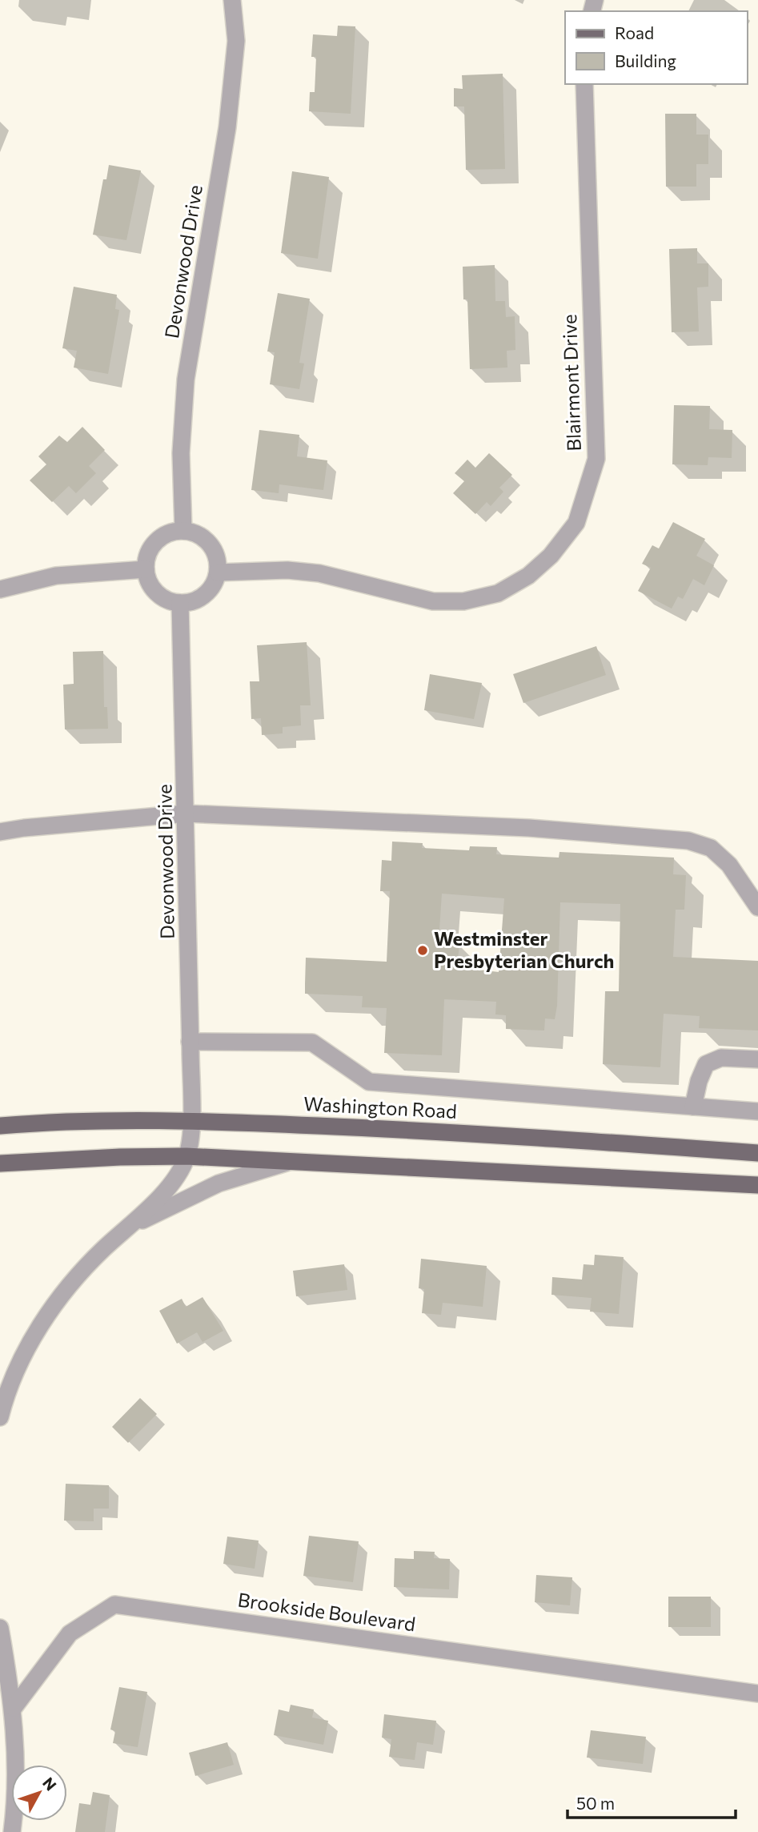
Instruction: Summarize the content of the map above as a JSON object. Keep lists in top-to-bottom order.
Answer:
{
  "streets": {
    "main road": ["Washington Road"],
    "street": ["Devonwood Drive", "Blairmont Drive", "Brookside Boulevard"]
  },
  "crossings": [
    ["Devonwood Drive", "Blairmont Drive"],
    ["Devonwood Drive", "Washington Road"]
  ],
  "places": ["Westminster Presbyterian Church"],
  "legend": ["Road", "Building"],
  "scale_bar": "50 m",
  "north": "top right"
}
